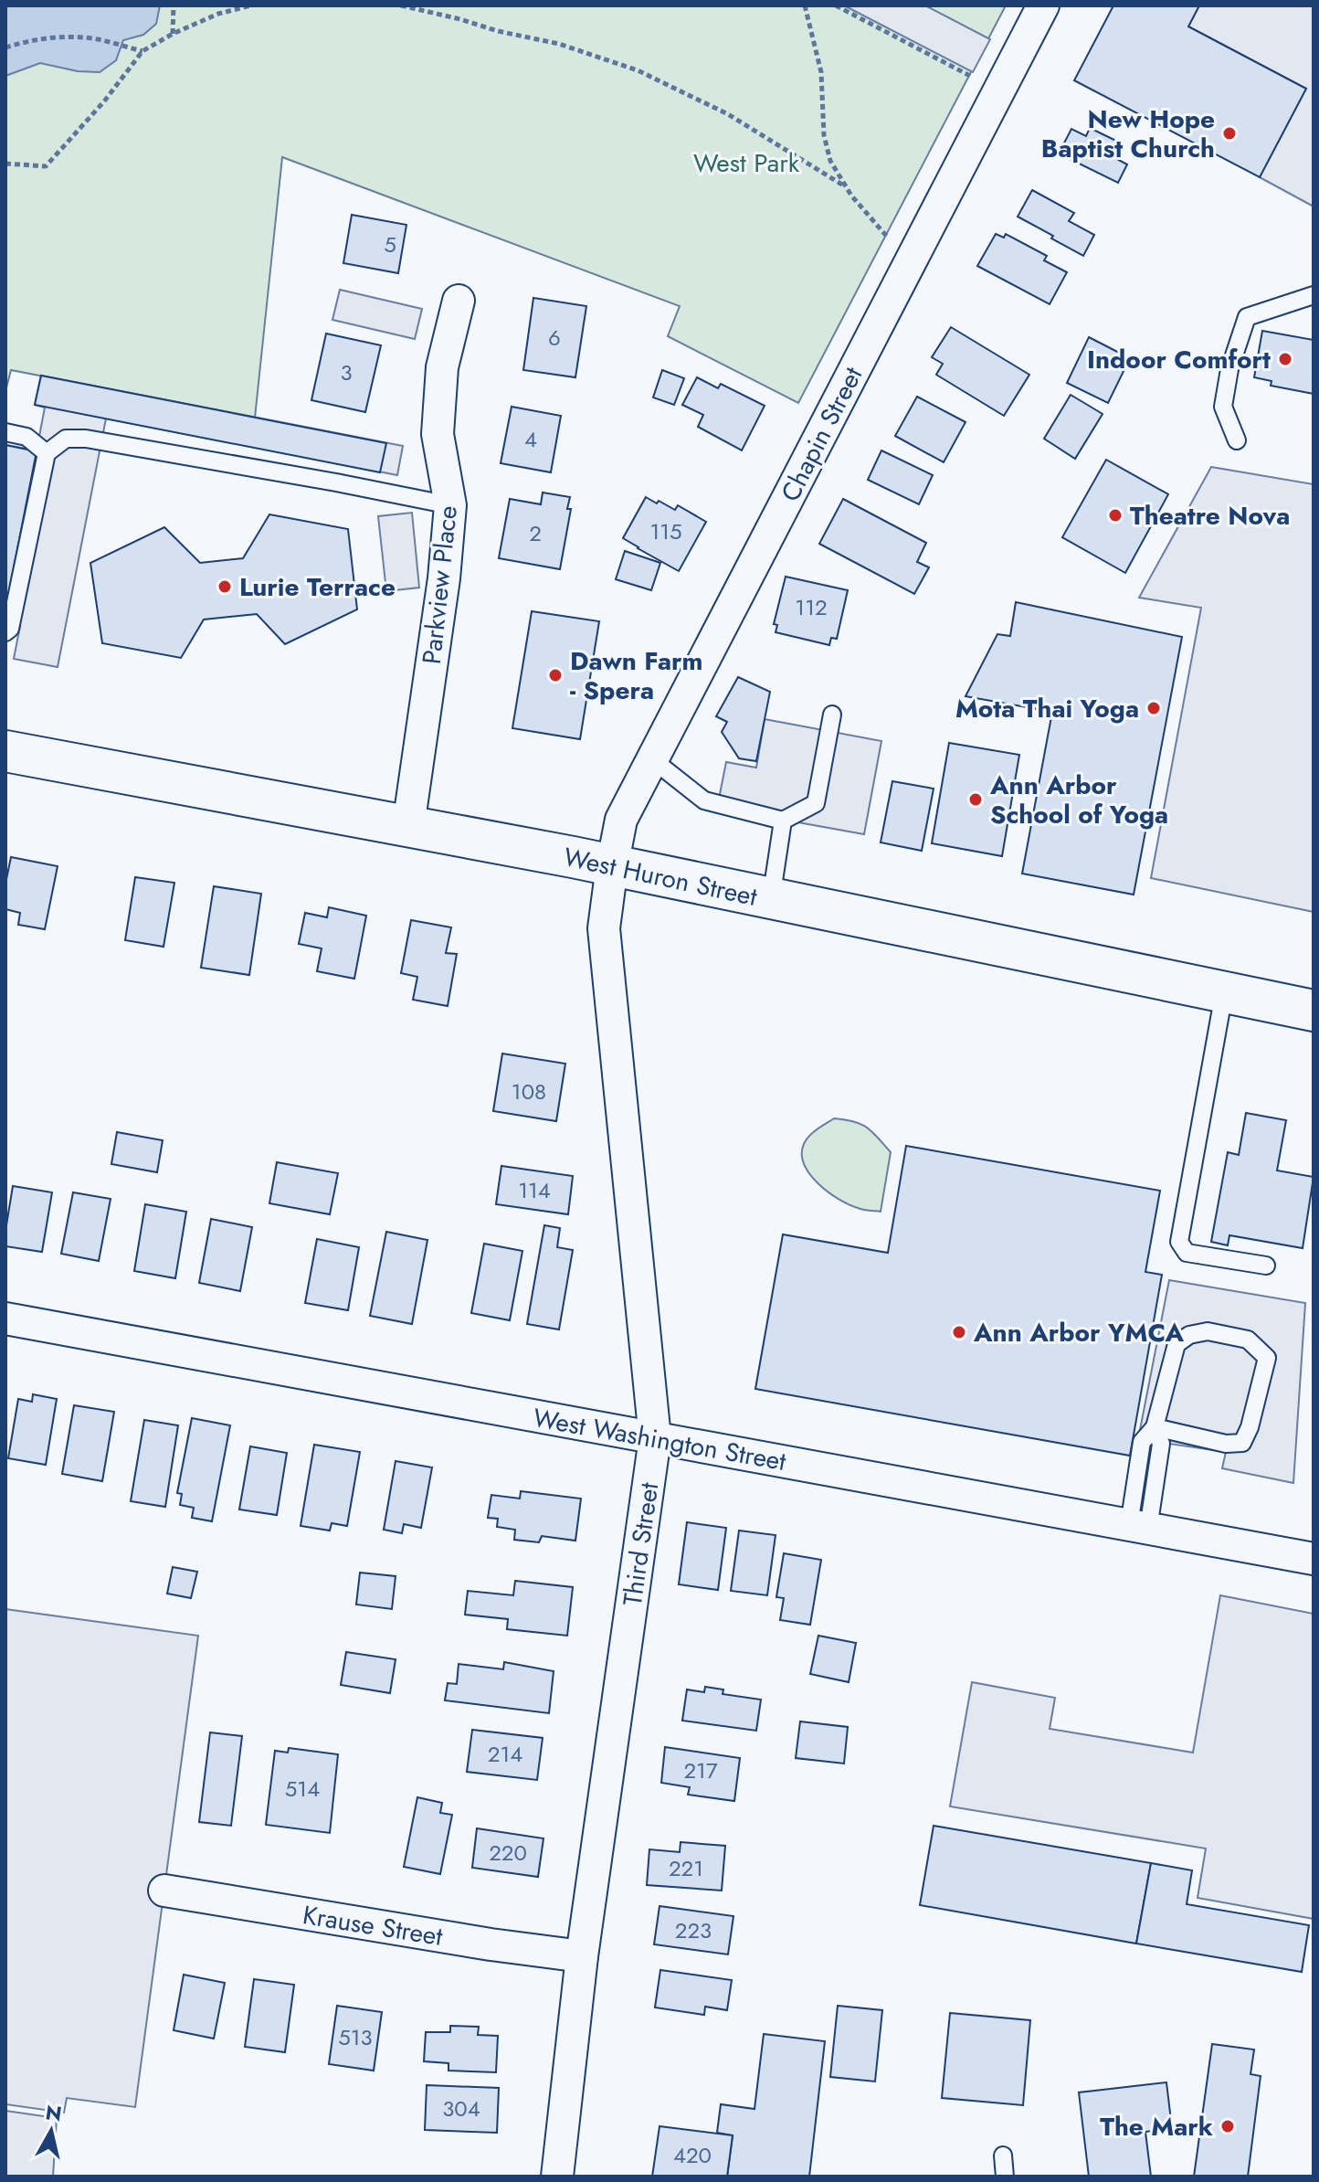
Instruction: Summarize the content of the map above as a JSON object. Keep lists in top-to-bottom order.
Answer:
{
  "streets": {
    "main road": ["West Huron Street"],
    "street": [
      "Chapin Street",
      "Parkview Place",
      "West Washington Street",
      "Third Street",
      "Krause Street"
    ]
  },
  "crossings": [
    ["Chapin Street", "West Huron Street"],
    ["Chapin Street", "Third Street"],
    ["Parkview Place", "West Huron Street"],
    ["West Huron Street", "Third Street"],
    ["West Washington Street", "Third Street"],
    ["Third Street", "Krause Street"]
  ],
  "parks": ["West Park"],
  "places": [
    "New Hope Baptist Church",
    "Indoor Comfort",
    "Theatre Nova",
    "Lurie Terrace",
    "Dawn Farm - Spera",
    "Mota Thai Yoga",
    "Ann Arbor School of Yoga",
    "Ann Arbor YMCA",
    "The Mark"
  ],
  "house_numbers": [
    "5",
    "6",
    "3",
    "4",
    "115",
    "2",
    "112",
    "108",
    "114",
    "214",
    "217",
    "514",
    "220",
    "221",
    "223",
    "513",
    "304",
    "420"
  ],
  "north": "top"
}
